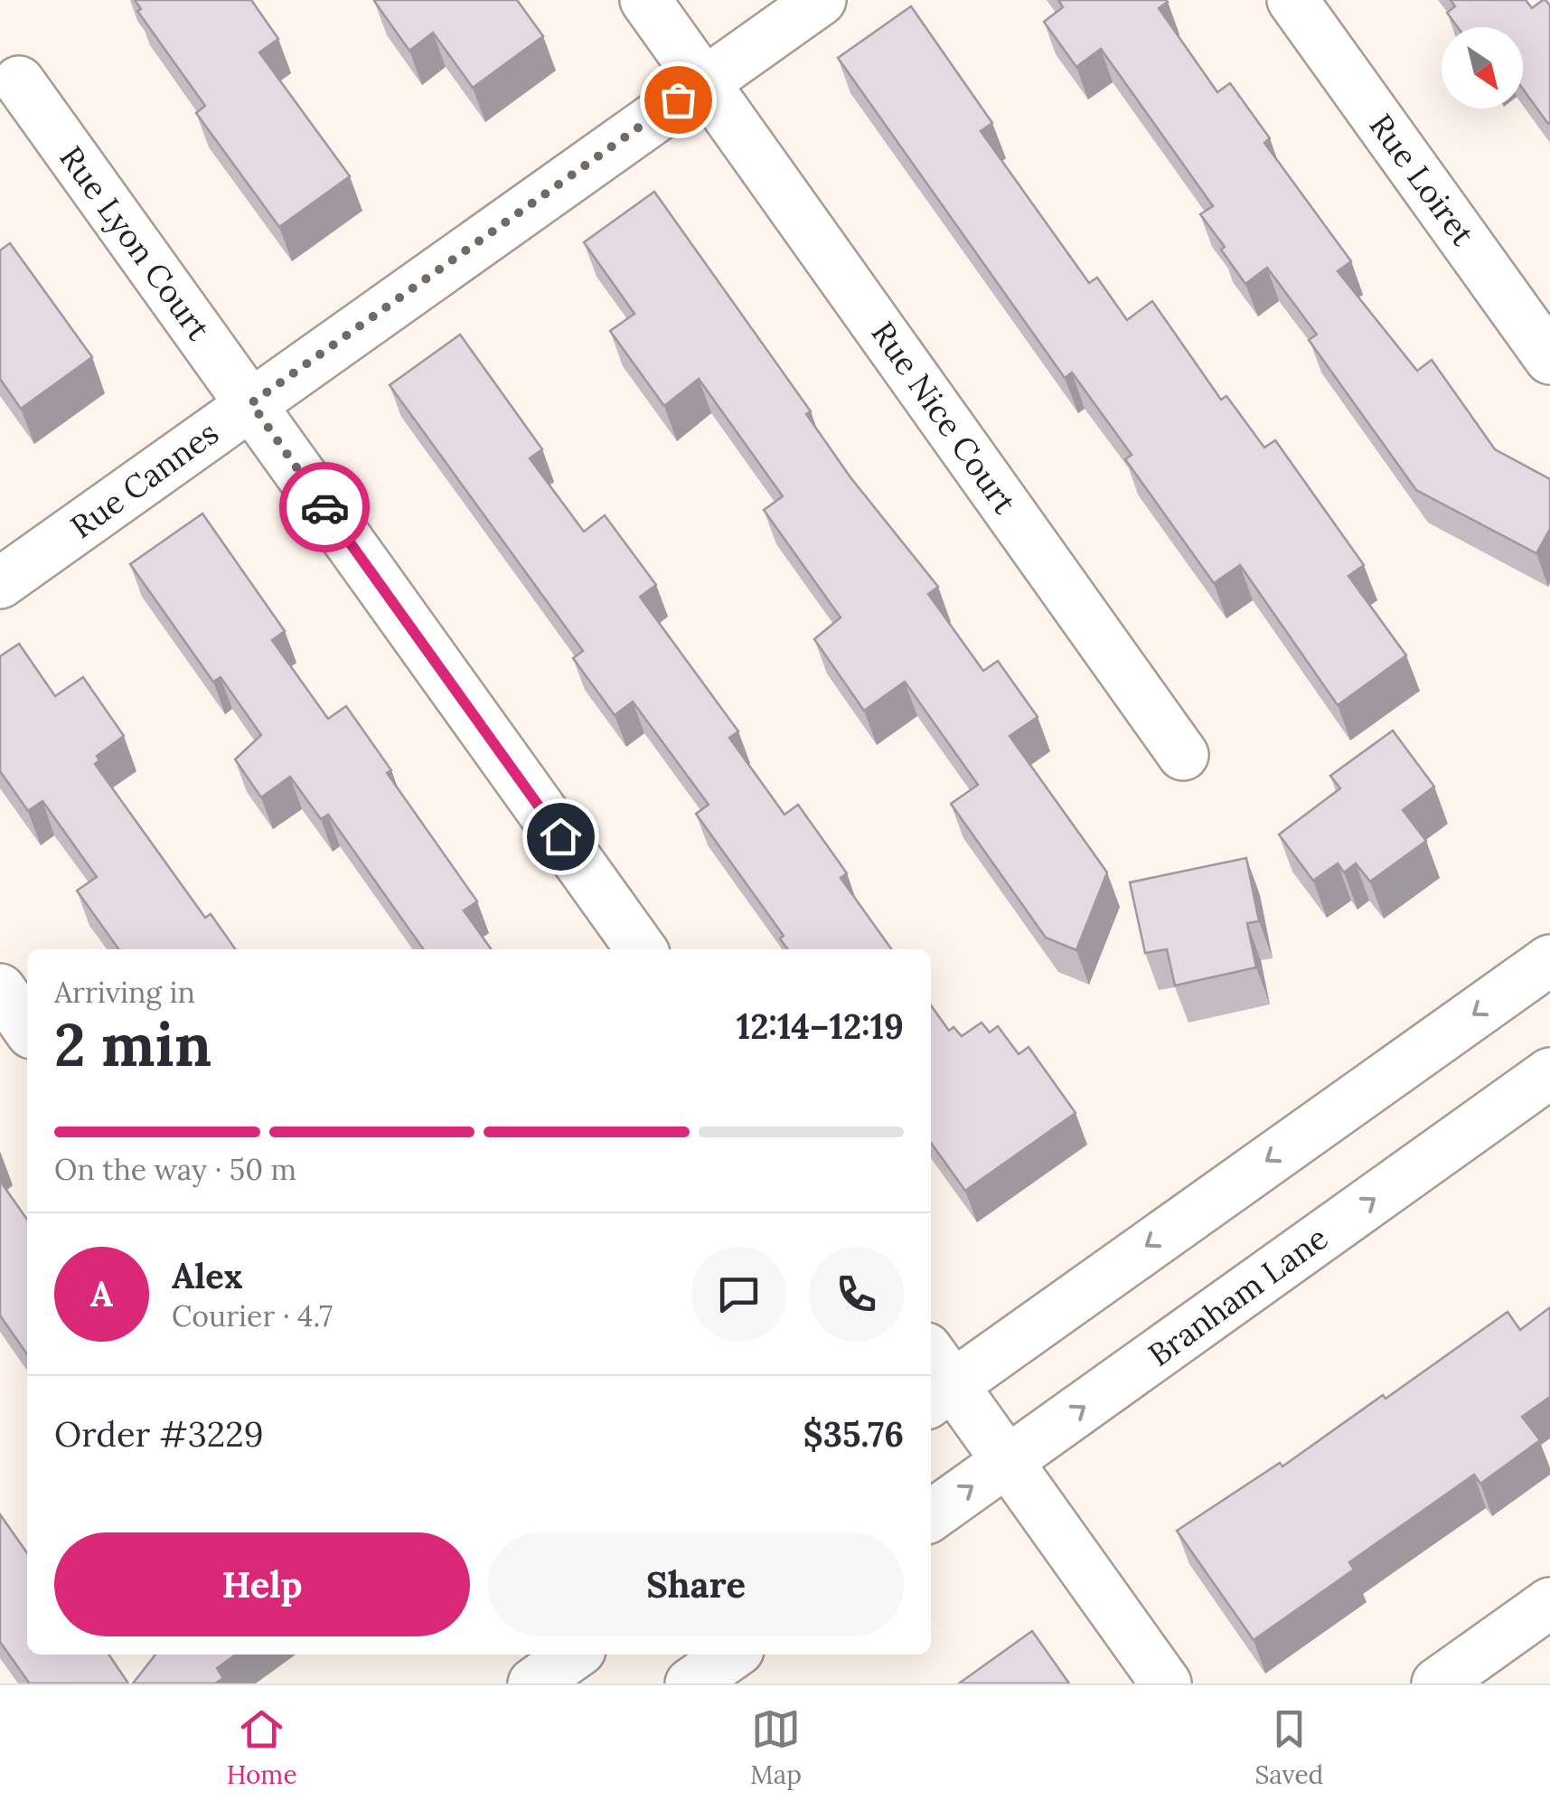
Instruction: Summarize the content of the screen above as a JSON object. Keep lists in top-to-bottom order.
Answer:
{
  "streets": {
    "street": [
      "Rue Loiret",
      "Rue Lyon Court",
      "Rue Nice Court",
      "Rue Cannes",
      "Branham Lane"
    ]
  },
  "crossings": [
    ["Rue Lyon Court", "Rue Cannes"],
    ["Rue Nice Court", "Rue Cannes"]
  ],
  "north": "bottom right",
  "page": {
    "heading": ["2 min", "Arriving in", "12:14–12:19"],
    "panel": [
      "Alex",
      "Courier · 4.7",
      "Order #3229",
      "$35.76"
    ],
    "bar": "On the way · 50 m",
    "round": "A",
    "buttons": ["Help", "Share"],
    "tabs": ["Home", "Map", "Saved"]
  }
}
